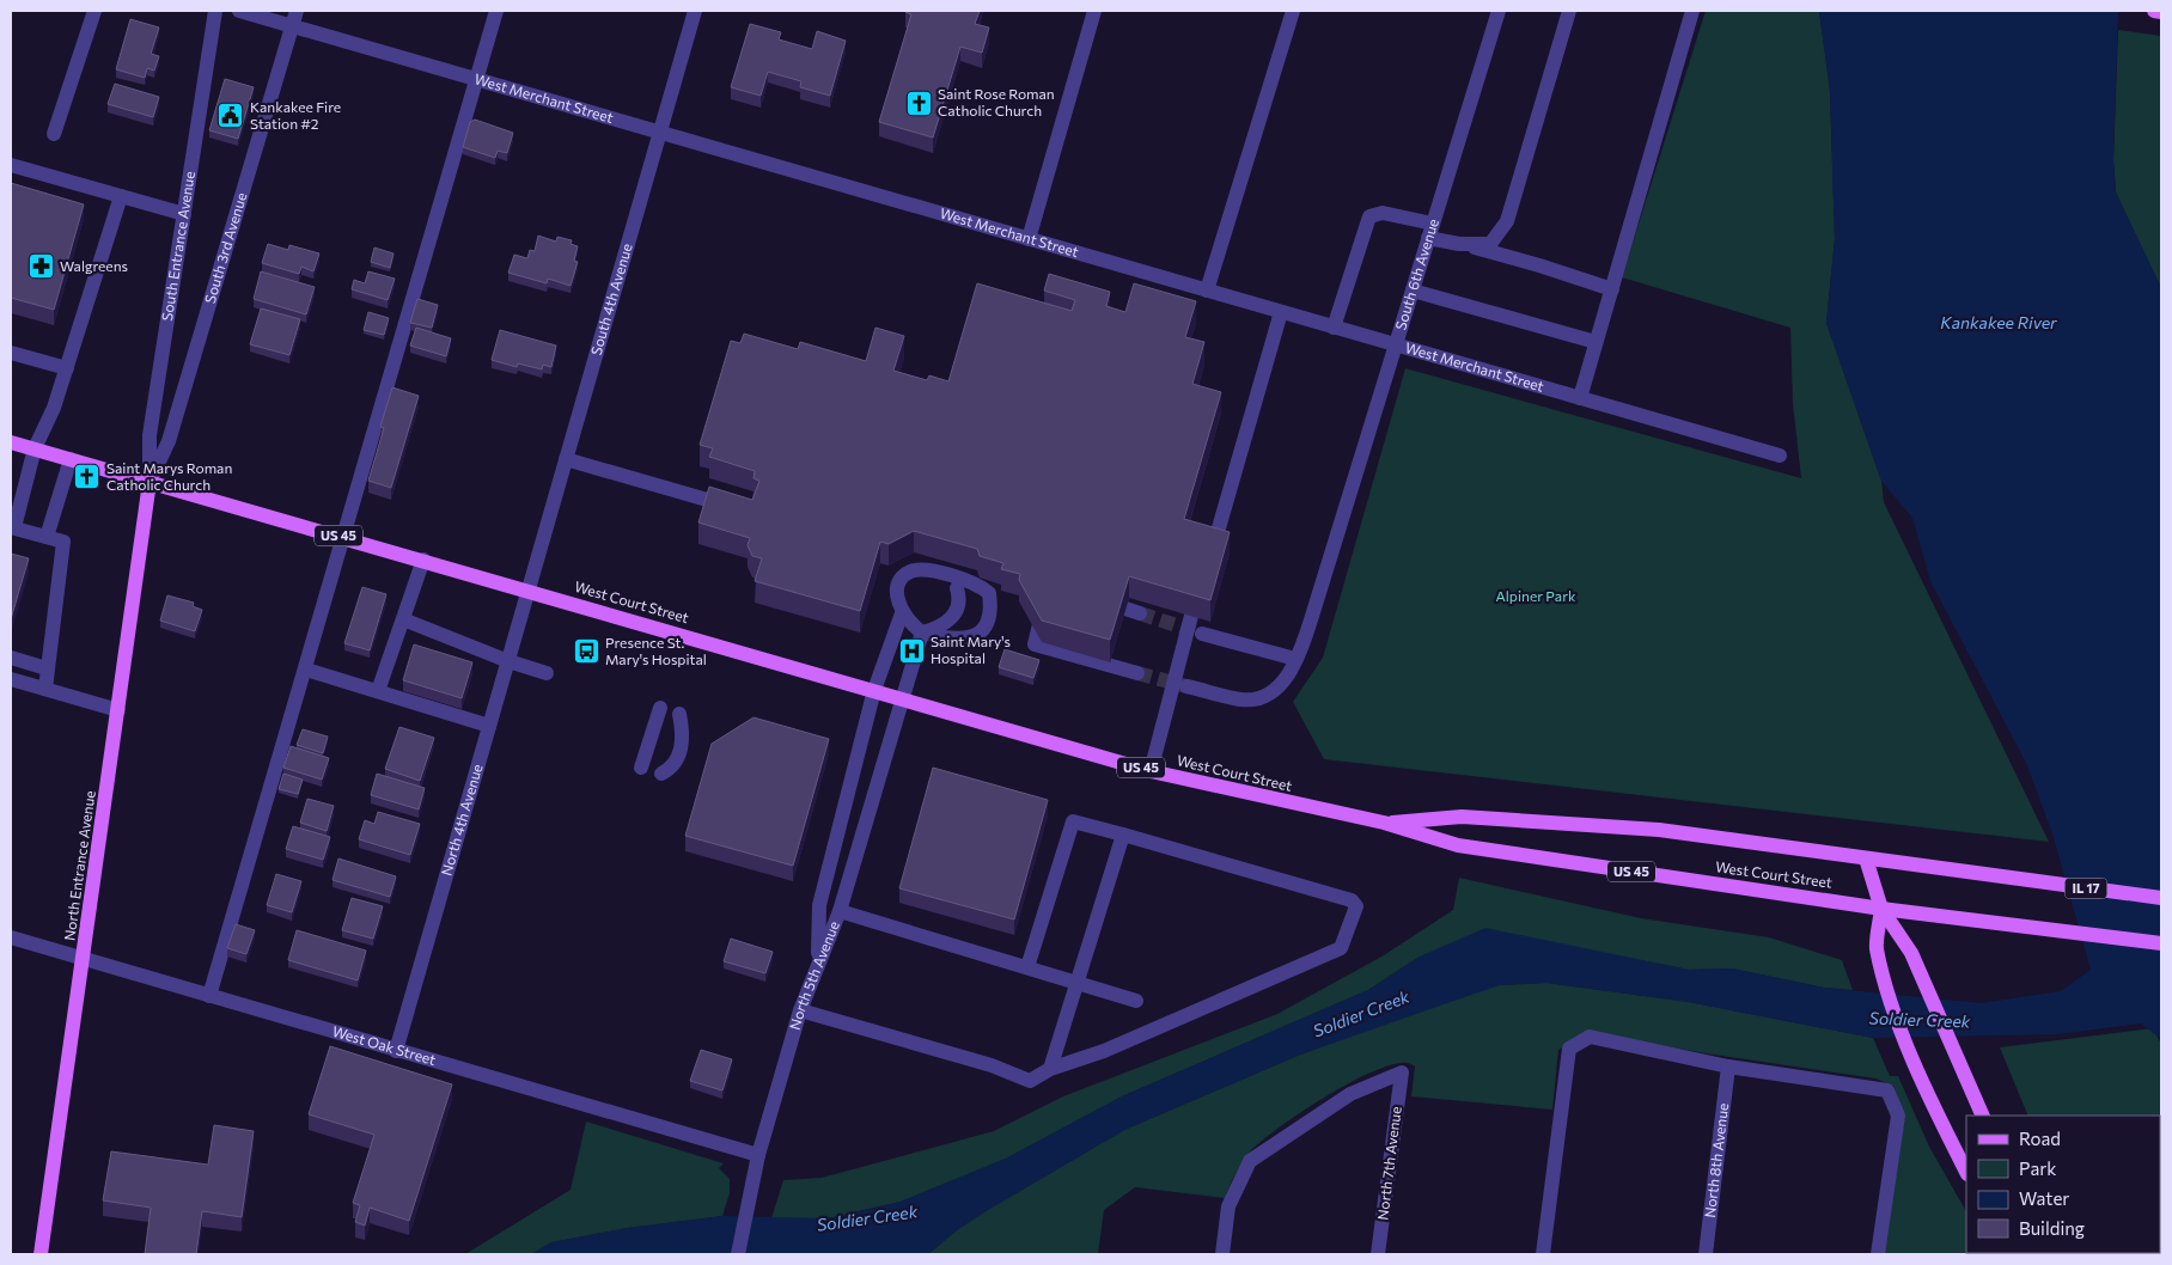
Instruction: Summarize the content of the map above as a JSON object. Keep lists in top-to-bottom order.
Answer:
{
  "streets": {
    "main road": [
      "US 45",
      "West Court Street",
      "North Entrance Avenue",
      "IL 17"
    ],
    "street": [
      "West Merchant Street",
      "South Entrance Avenue",
      "South 3rd Avenue",
      "South 6th Avenue",
      "South 4th Avenue",
      "North 4th Avenue",
      "North 5th Avenue",
      "West Oak Street",
      "North 8th Avenue",
      "North 7th Avenue"
    ]
  },
  "crossings": [
    ["West Merchant Street", "South 3rd Avenue"],
    ["West Merchant Street", "South 6th Avenue"],
    ["West Merchant Street", "South 4th Avenue"],
    ["South Entrance Avenue", "South 3rd Avenue"],
    ["South Entrance Avenue", "West Court Street"],
    ["South Entrance Avenue", "North Entrance Avenue"],
    ["South 3rd Avenue", "West Court Street"],
    ["South 3rd Avenue", "North Entrance Avenue"],
    ["South 4th Avenue", "West Court Street"],
    ["South 4th Avenue", "North 4th Avenue"],
    ["West Court Street", "North 4th Avenue"],
    ["West Court Street", "North Entrance Avenue"],
    ["West Court Street", "North 5th Avenue"],
    ["North 4th Avenue", "West Oak Street"],
    ["North Entrance Avenue", "West Oak Street"],
    ["North 5th Avenue", "West Oak Street"]
  ],
  "water": ["Kankakee River", "Soldier Creek"],
  "parks": ["Alpiner Park"],
  "places": {
    "church": ["Saint Rose Roman Catholic Church", "Saint Marys Roman Catholic Church"],
    "public building": ["Kankakee Fire Station #2"],
    "pharmacy": ["Walgreens"],
    "hospital": ["Saint Mary's Hospital"],
    "bus stop": ["Presence St. Mary's Hospital"]
  },
  "legend": [
    "Road",
    "Park",
    "Water",
    "Building"
  ]
}
